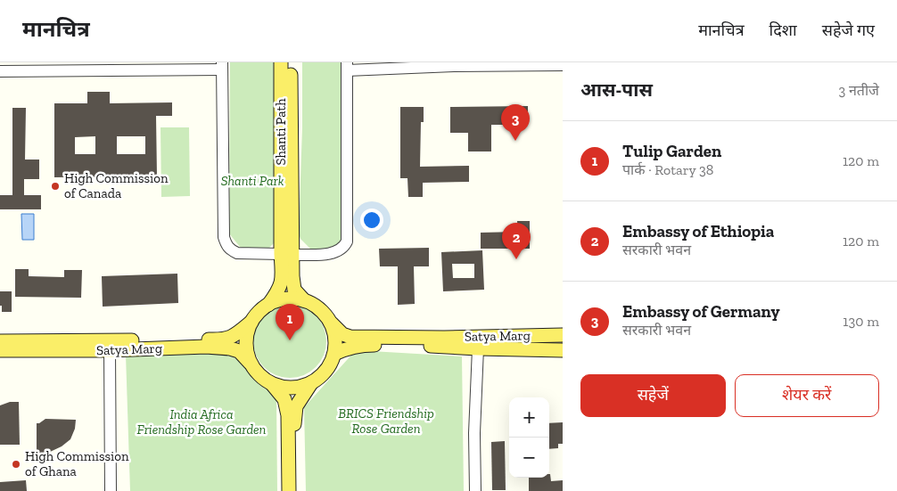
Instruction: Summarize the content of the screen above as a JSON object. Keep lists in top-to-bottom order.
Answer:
{
  "streets": {
    "main road": ["Shanti Path", "Satya Marg"]
  },
  "crossings": [
    ["Shanti Path", "Satya Marg"]
  ],
  "parks": ["Shanti Park", "BRICS Friendship Rose Garden", "India Africa Friendship Rose Garden"],
  "places": ["High Commission of Canada", "High Commission of Ghana"],
  "page": {
    "header": "मानचित्र",
    "nav": ["मानचित्र", "दिशा", "सहेजे गए"],
    "heading": ["आस-पास", "3 नतीजे"],
    "pins": ["3", "2", "1"],
    "list": [
      {
        "mark": "1",
        "name": "Tulip Garden",
        "note": "पार्क · Rotary 38",
        "value": "120 m"
      },
      {
        "mark": "2",
        "name": "Embassy of Ethiopia",
        "note": "सरकारी भवन",
        "value": "120 m"
      },
      {
        "mark": "3",
        "name": "Embassy of Germany",
        "note": "सरकारी भवन",
        "value": "130 m"
      }
    ],
    "buttons": ["सहेजें", "शेयर करें"],
    "map_buttons": ["+", "−"]
  }
}
